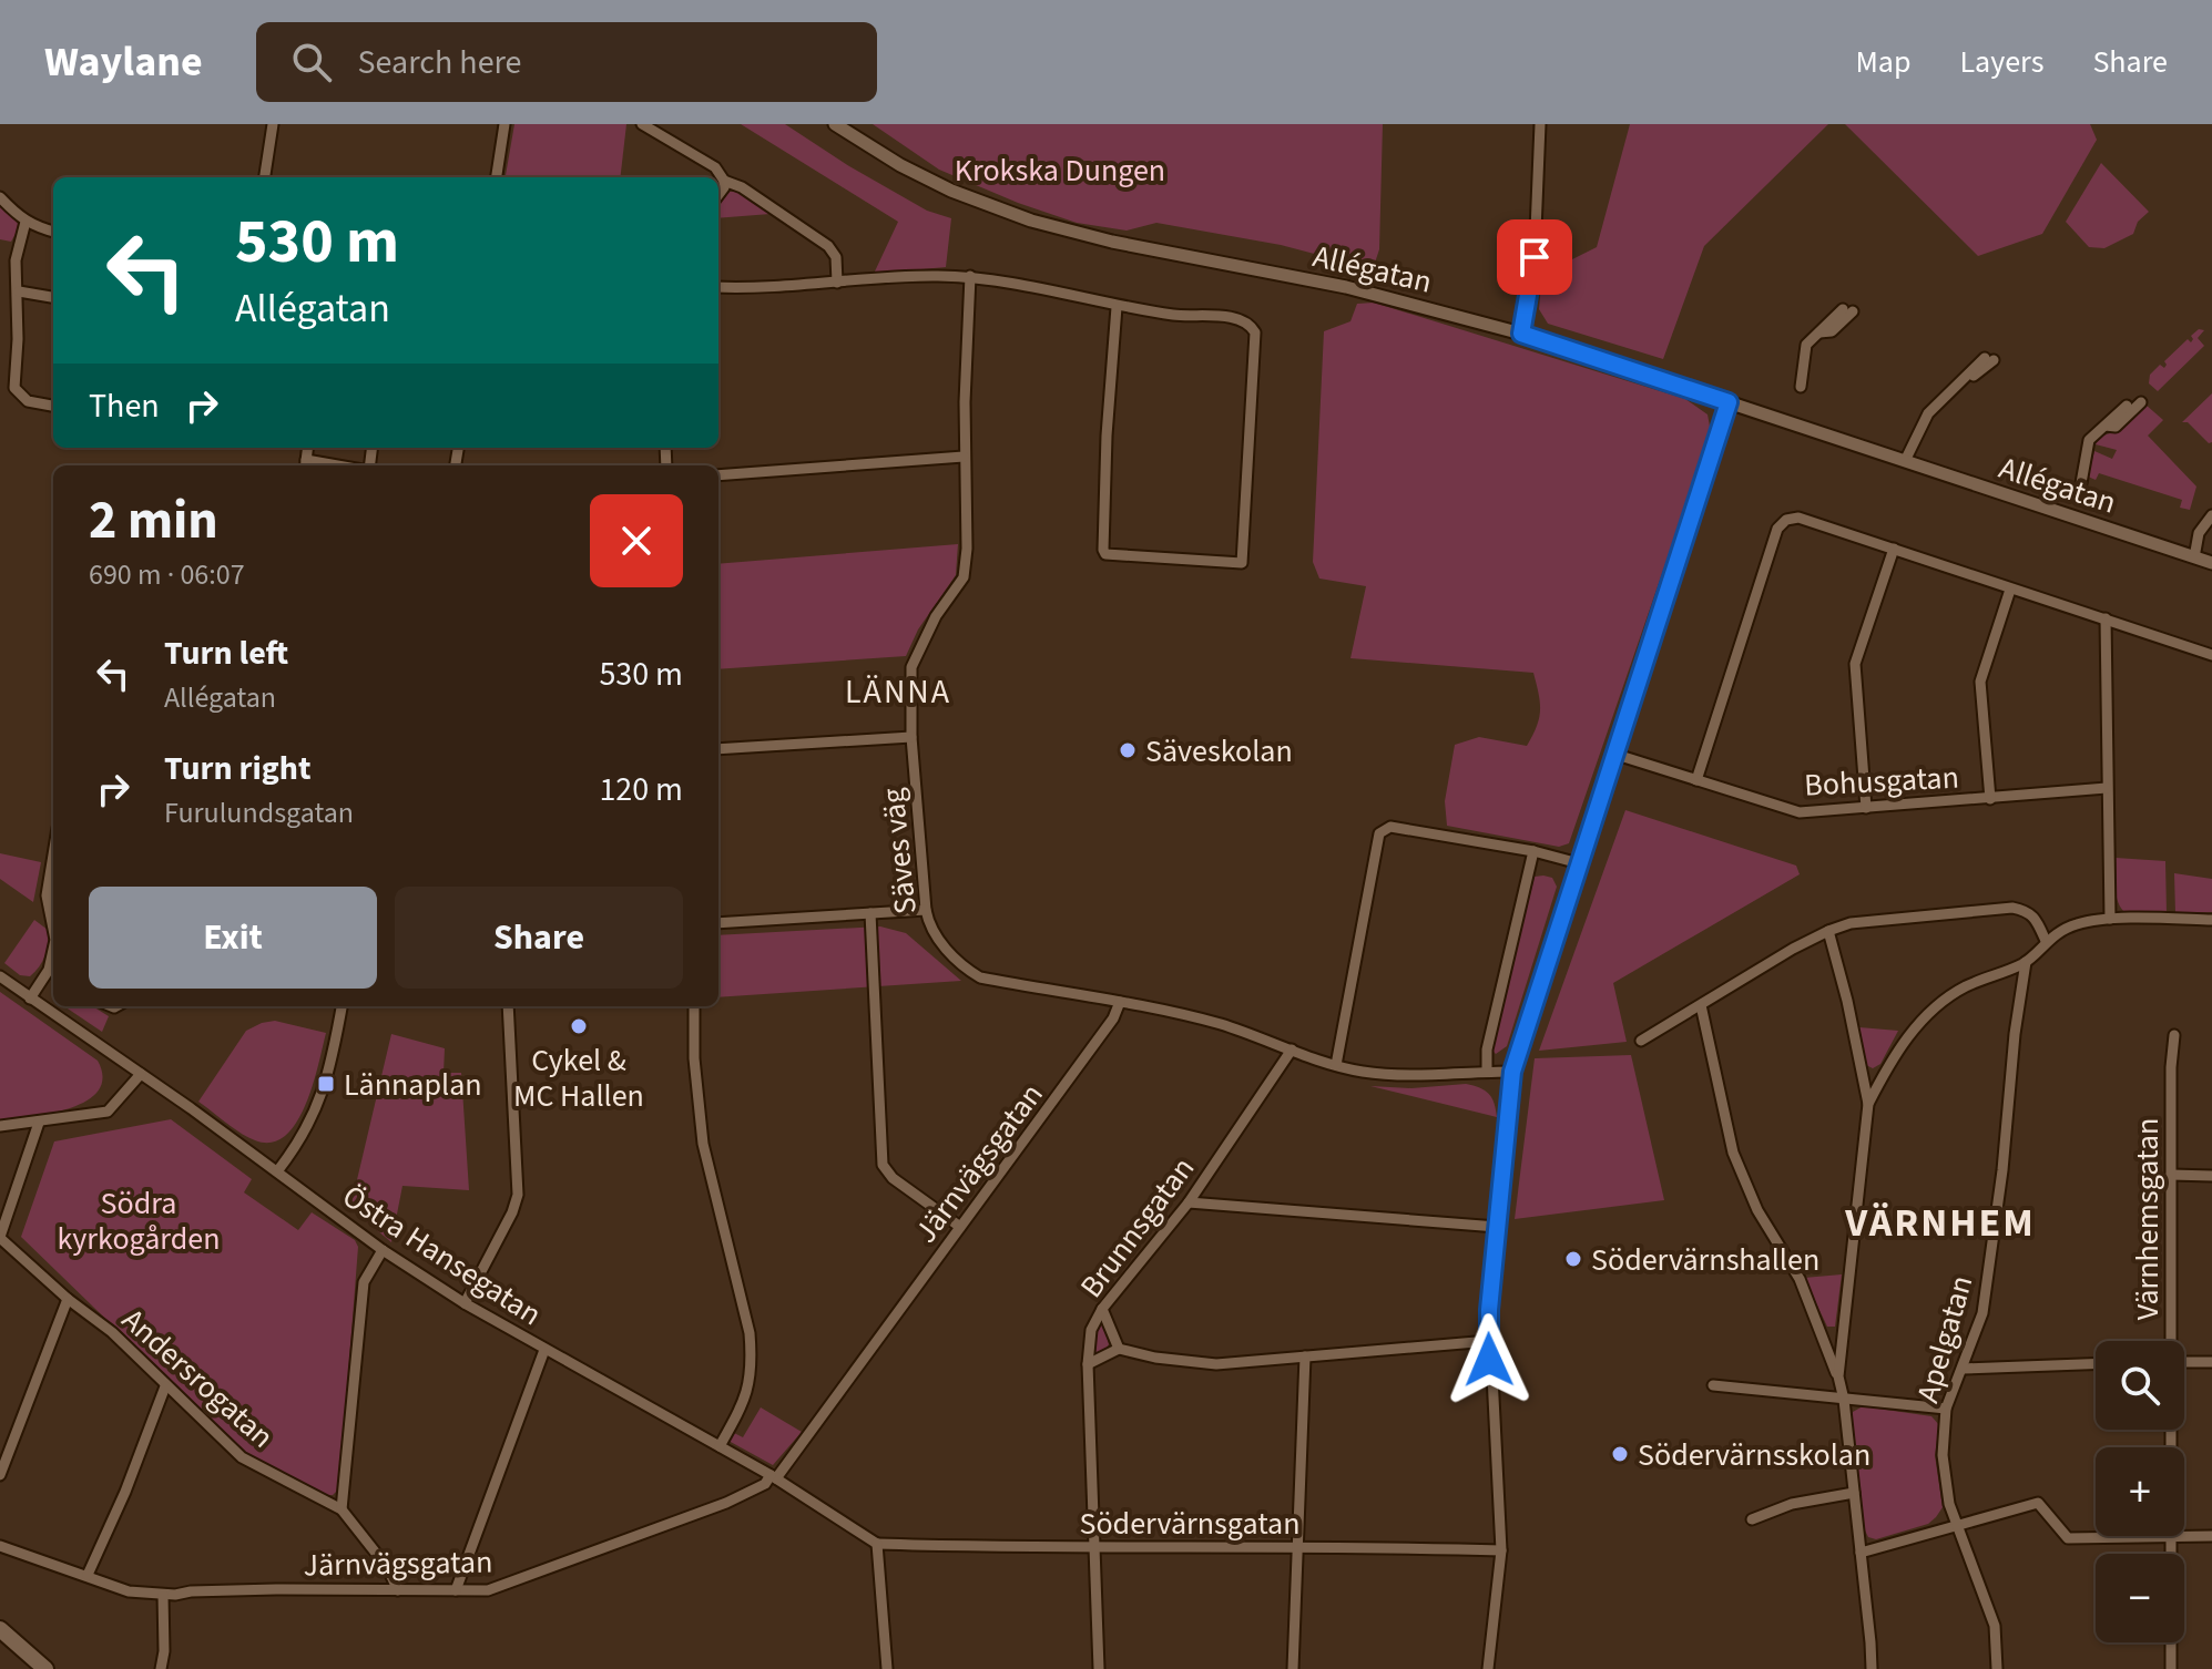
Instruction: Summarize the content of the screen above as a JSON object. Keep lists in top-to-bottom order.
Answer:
{
  "streets": {
    "street": [
      "Allégatan",
      "Bohusgatan",
      "Säves väg",
      "Järnvägsgatan",
      "Värnhemsgatan",
      "Brunnsgatan",
      "Östra Hansegatan",
      "Apelgatan",
      "Andersrogatan",
      "Södervärnsgatan"
    ]
  },
  "crossings": [
    ["Säves väg", "Järnvägsgatan"],
    ["Säves väg", "Brunnsgatan"],
    ["Järnvägsgatan", "Östra Hansegatan"],
    ["Järnvägsgatan", "Andersrogatan"],
    ["Brunnsgatan", "Södervärnsgatan"],
    ["Östra Hansegatan", "Södervärnsgatan"]
  ],
  "districts": ["LÄNNA", "VÄRNHEM"],
  "parks": ["Krokska Dungen", "Södra kyrkogården"],
  "places": {
    "other": [
      "Säveskolan",
      "Cykel & MC Hallen",
      "Södervärnshallen",
      "Södervärnsskolan"
    ],
    "transit": ["Lännaplan"]
  },
  "page": {
    "header": "Waylane",
    "search": "Search here",
    "nav": ["Map", "Layers", "Share"],
    "turn": ["530 m", "Allégatan"],
    "then": "Then",
    "heading": ["2 min", "690 m · 06:07"],
    "list": [
      {
        "name": "Turn left",
        "note": "Allégatan",
        "value": "530 m"
      },
      {
        "name": "Turn right",
        "note": "Furulundsgatan",
        "value": "120 m"
      }
    ],
    "buttons": ["Exit", "Share"],
    "map_buttons": ["+", "−"]
  }
}
